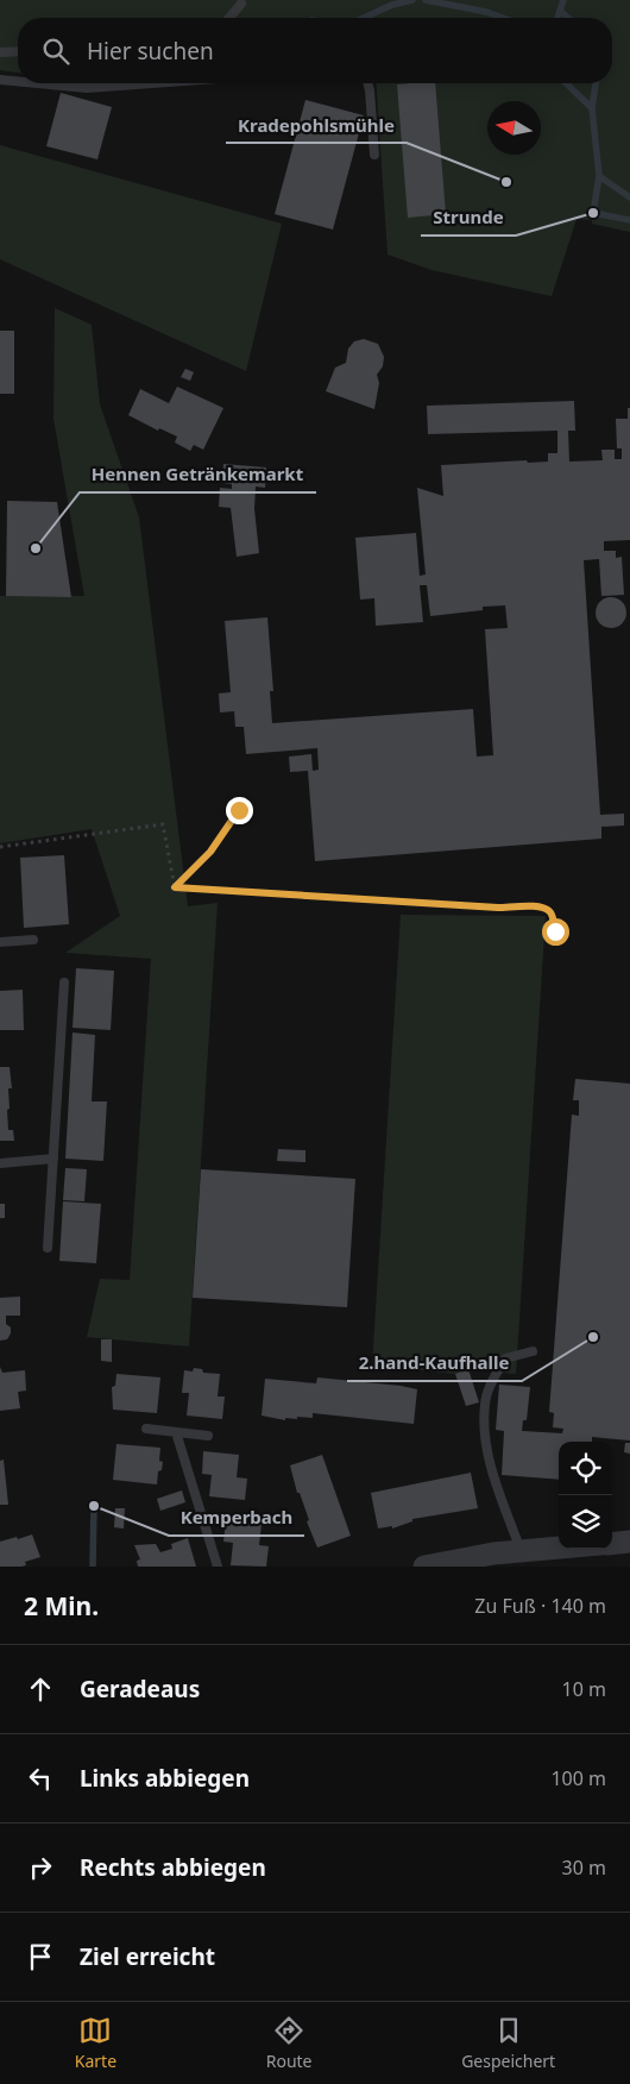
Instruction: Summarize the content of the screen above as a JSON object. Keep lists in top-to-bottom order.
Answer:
{
  "places": [
    "Kradepohlsmühle",
    "Strunde",
    "Hennen Getränkemarkt",
    "2.hand-Kaufhalle",
    "Kemperbach"
  ],
  "north": "left",
  "page": {
    "search": "Hier suchen",
    "heading": ["2 Min.", "Zu Fuß · 140 m"],
    "list": [
      ["Geradeaus", "10 m"],
      ["Links abbiegen", "100 m"],
      ["Rechts abbiegen", "30 m"],
      "Ziel erreicht"
    ],
    "nav": ["Karte", "Route", "Gespeichert"]
  }
}
